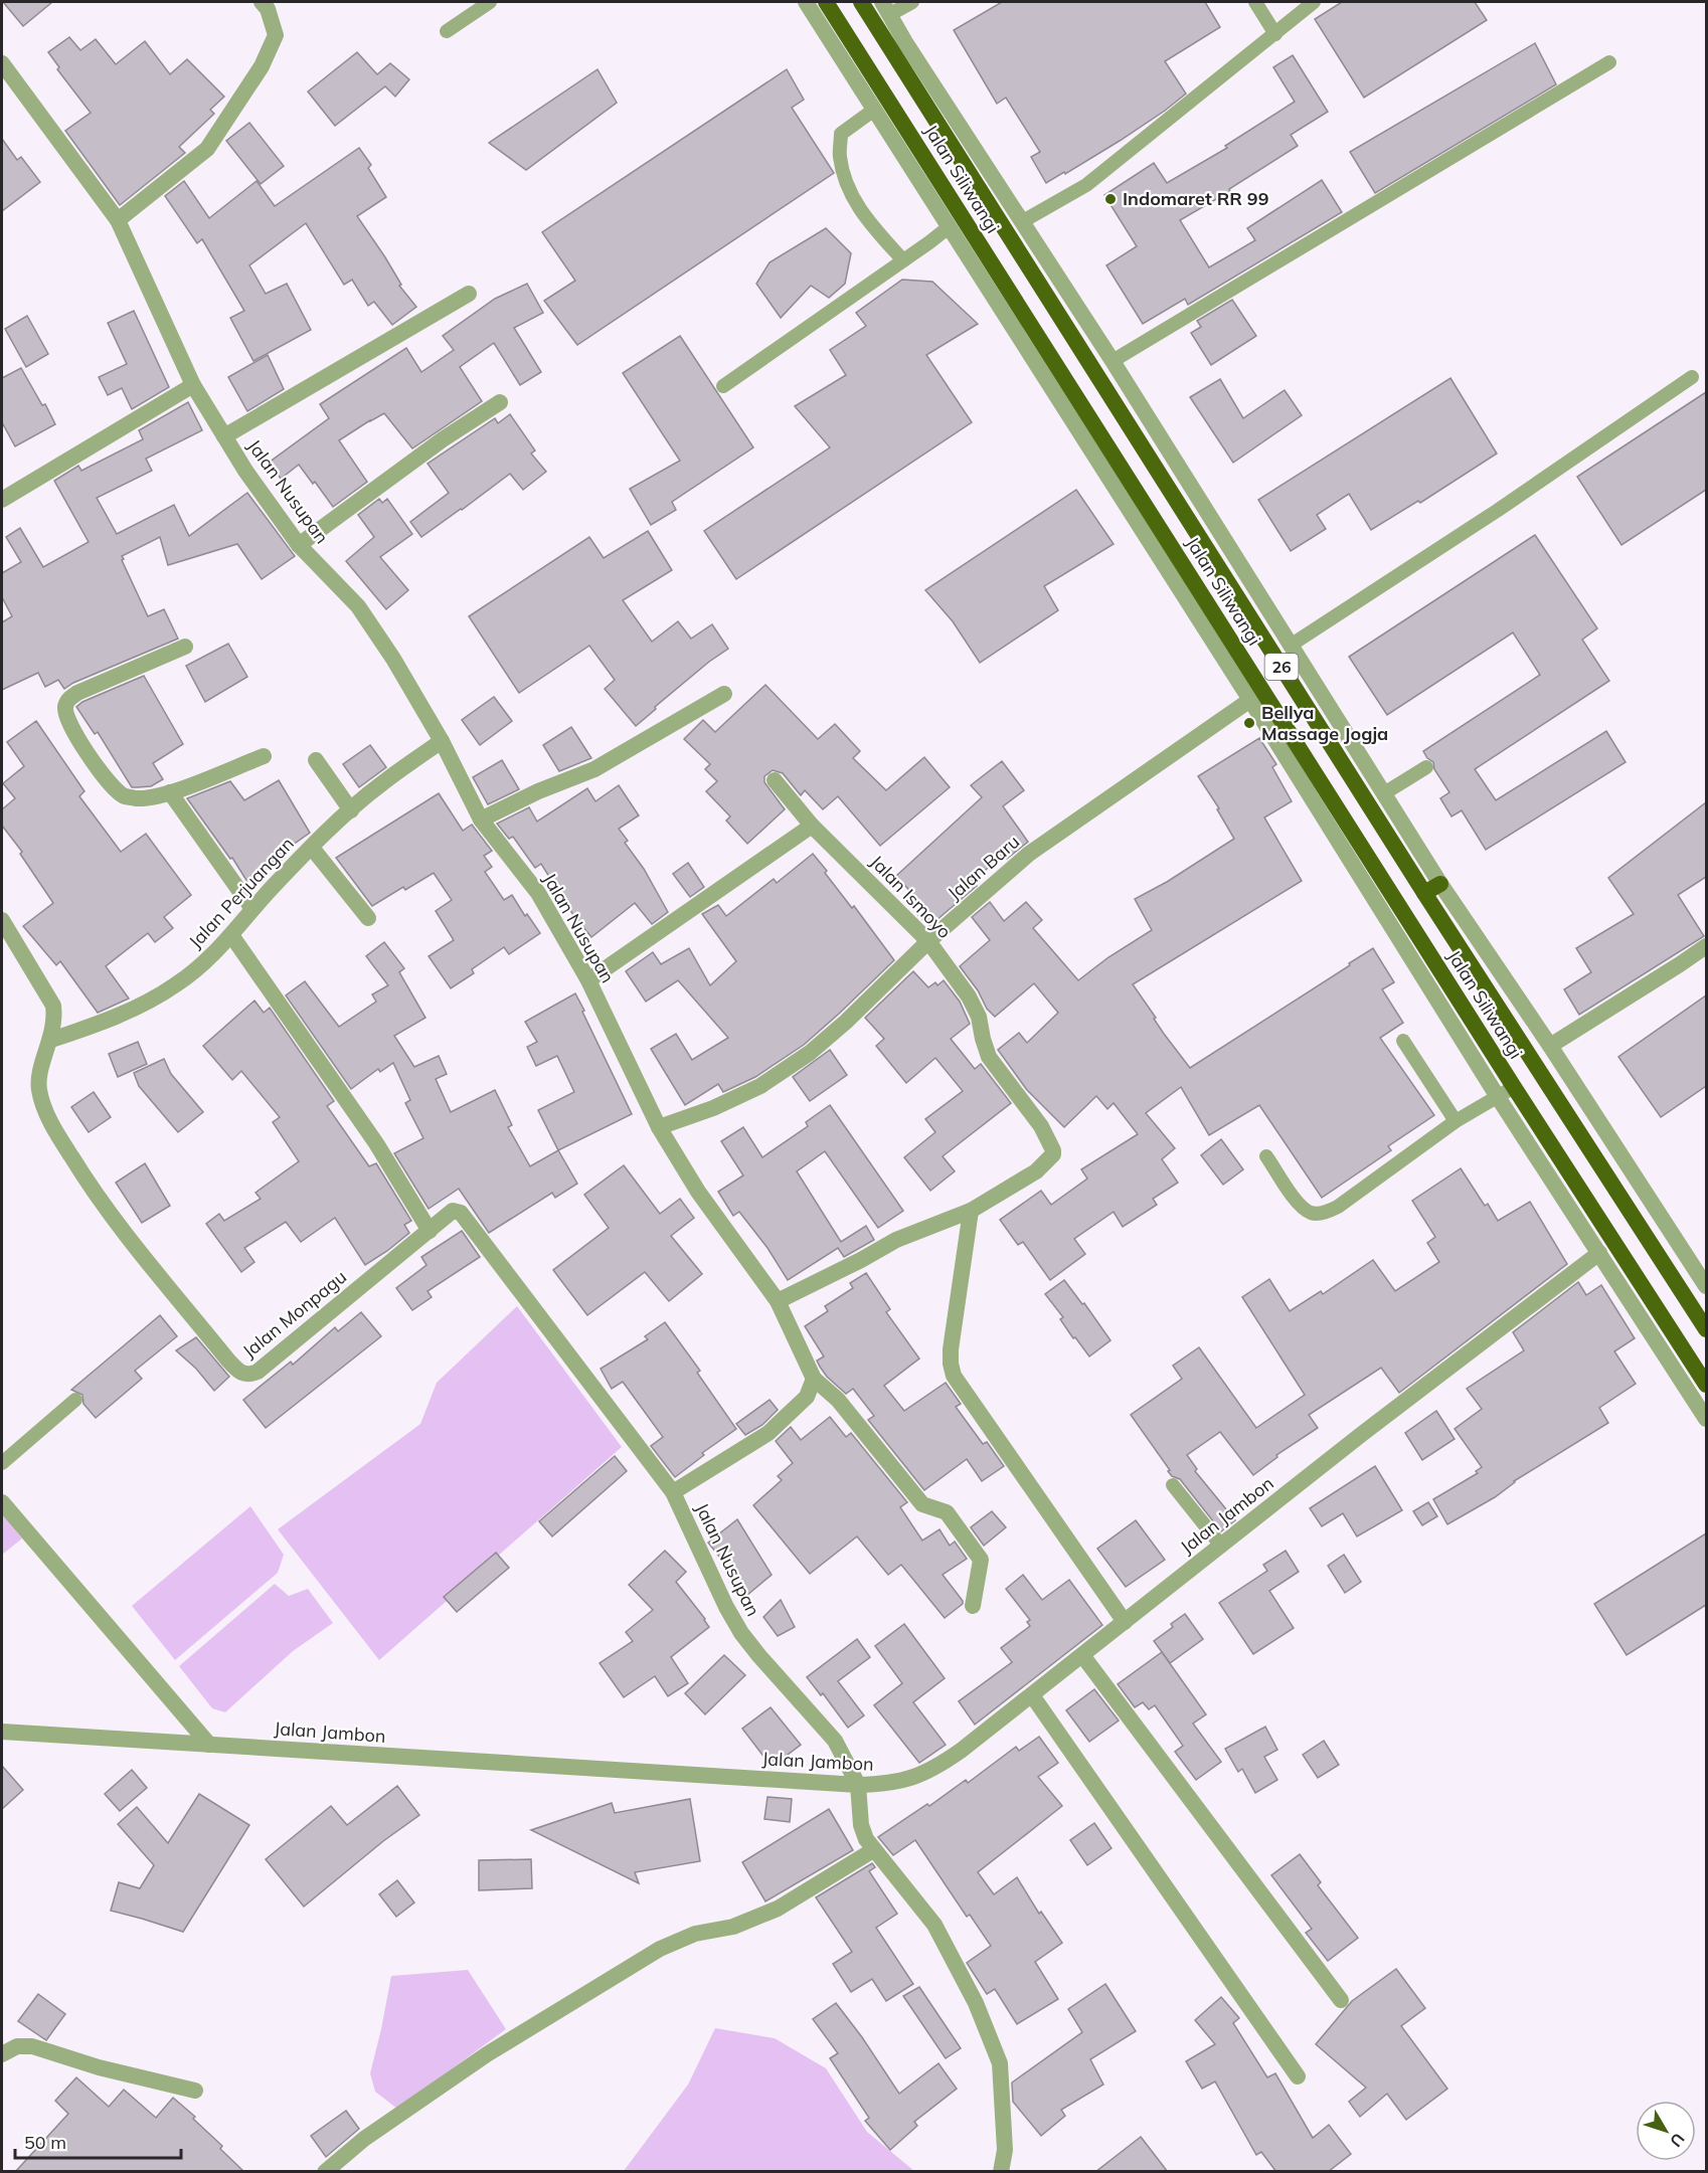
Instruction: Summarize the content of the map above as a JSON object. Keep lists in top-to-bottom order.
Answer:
{
  "streets": {
    "highway": ["Jalan Siliwangi", "26"],
    "street": [
      "Jalan Nusupan",
      "Jalan Baru",
      "Jalan Perjuangan",
      "Jalan Ismoyo",
      "Jalan Monpagu",
      "Jalan Jambon"
    ]
  },
  "crossings": [
    ["Jalan Nusupan", "Jalan Baru"],
    ["Jalan Nusupan", "Jalan Perjuangan"],
    ["Jalan Nusupan", "Jalan Ismoyo"],
    ["Jalan Nusupan", "Jalan Monpagu"],
    ["Jalan Nusupan", "Jalan Jambon"],
    ["Jalan Baru", "Jalan Ismoyo"],
    ["Jalan Perjuangan", "Jalan Monpagu"]
  ],
  "places": ["Indomaret RR 99", "Bellya Massage Jogja"],
  "scale_bar": "50 m",
  "north": "bottom right"
}
